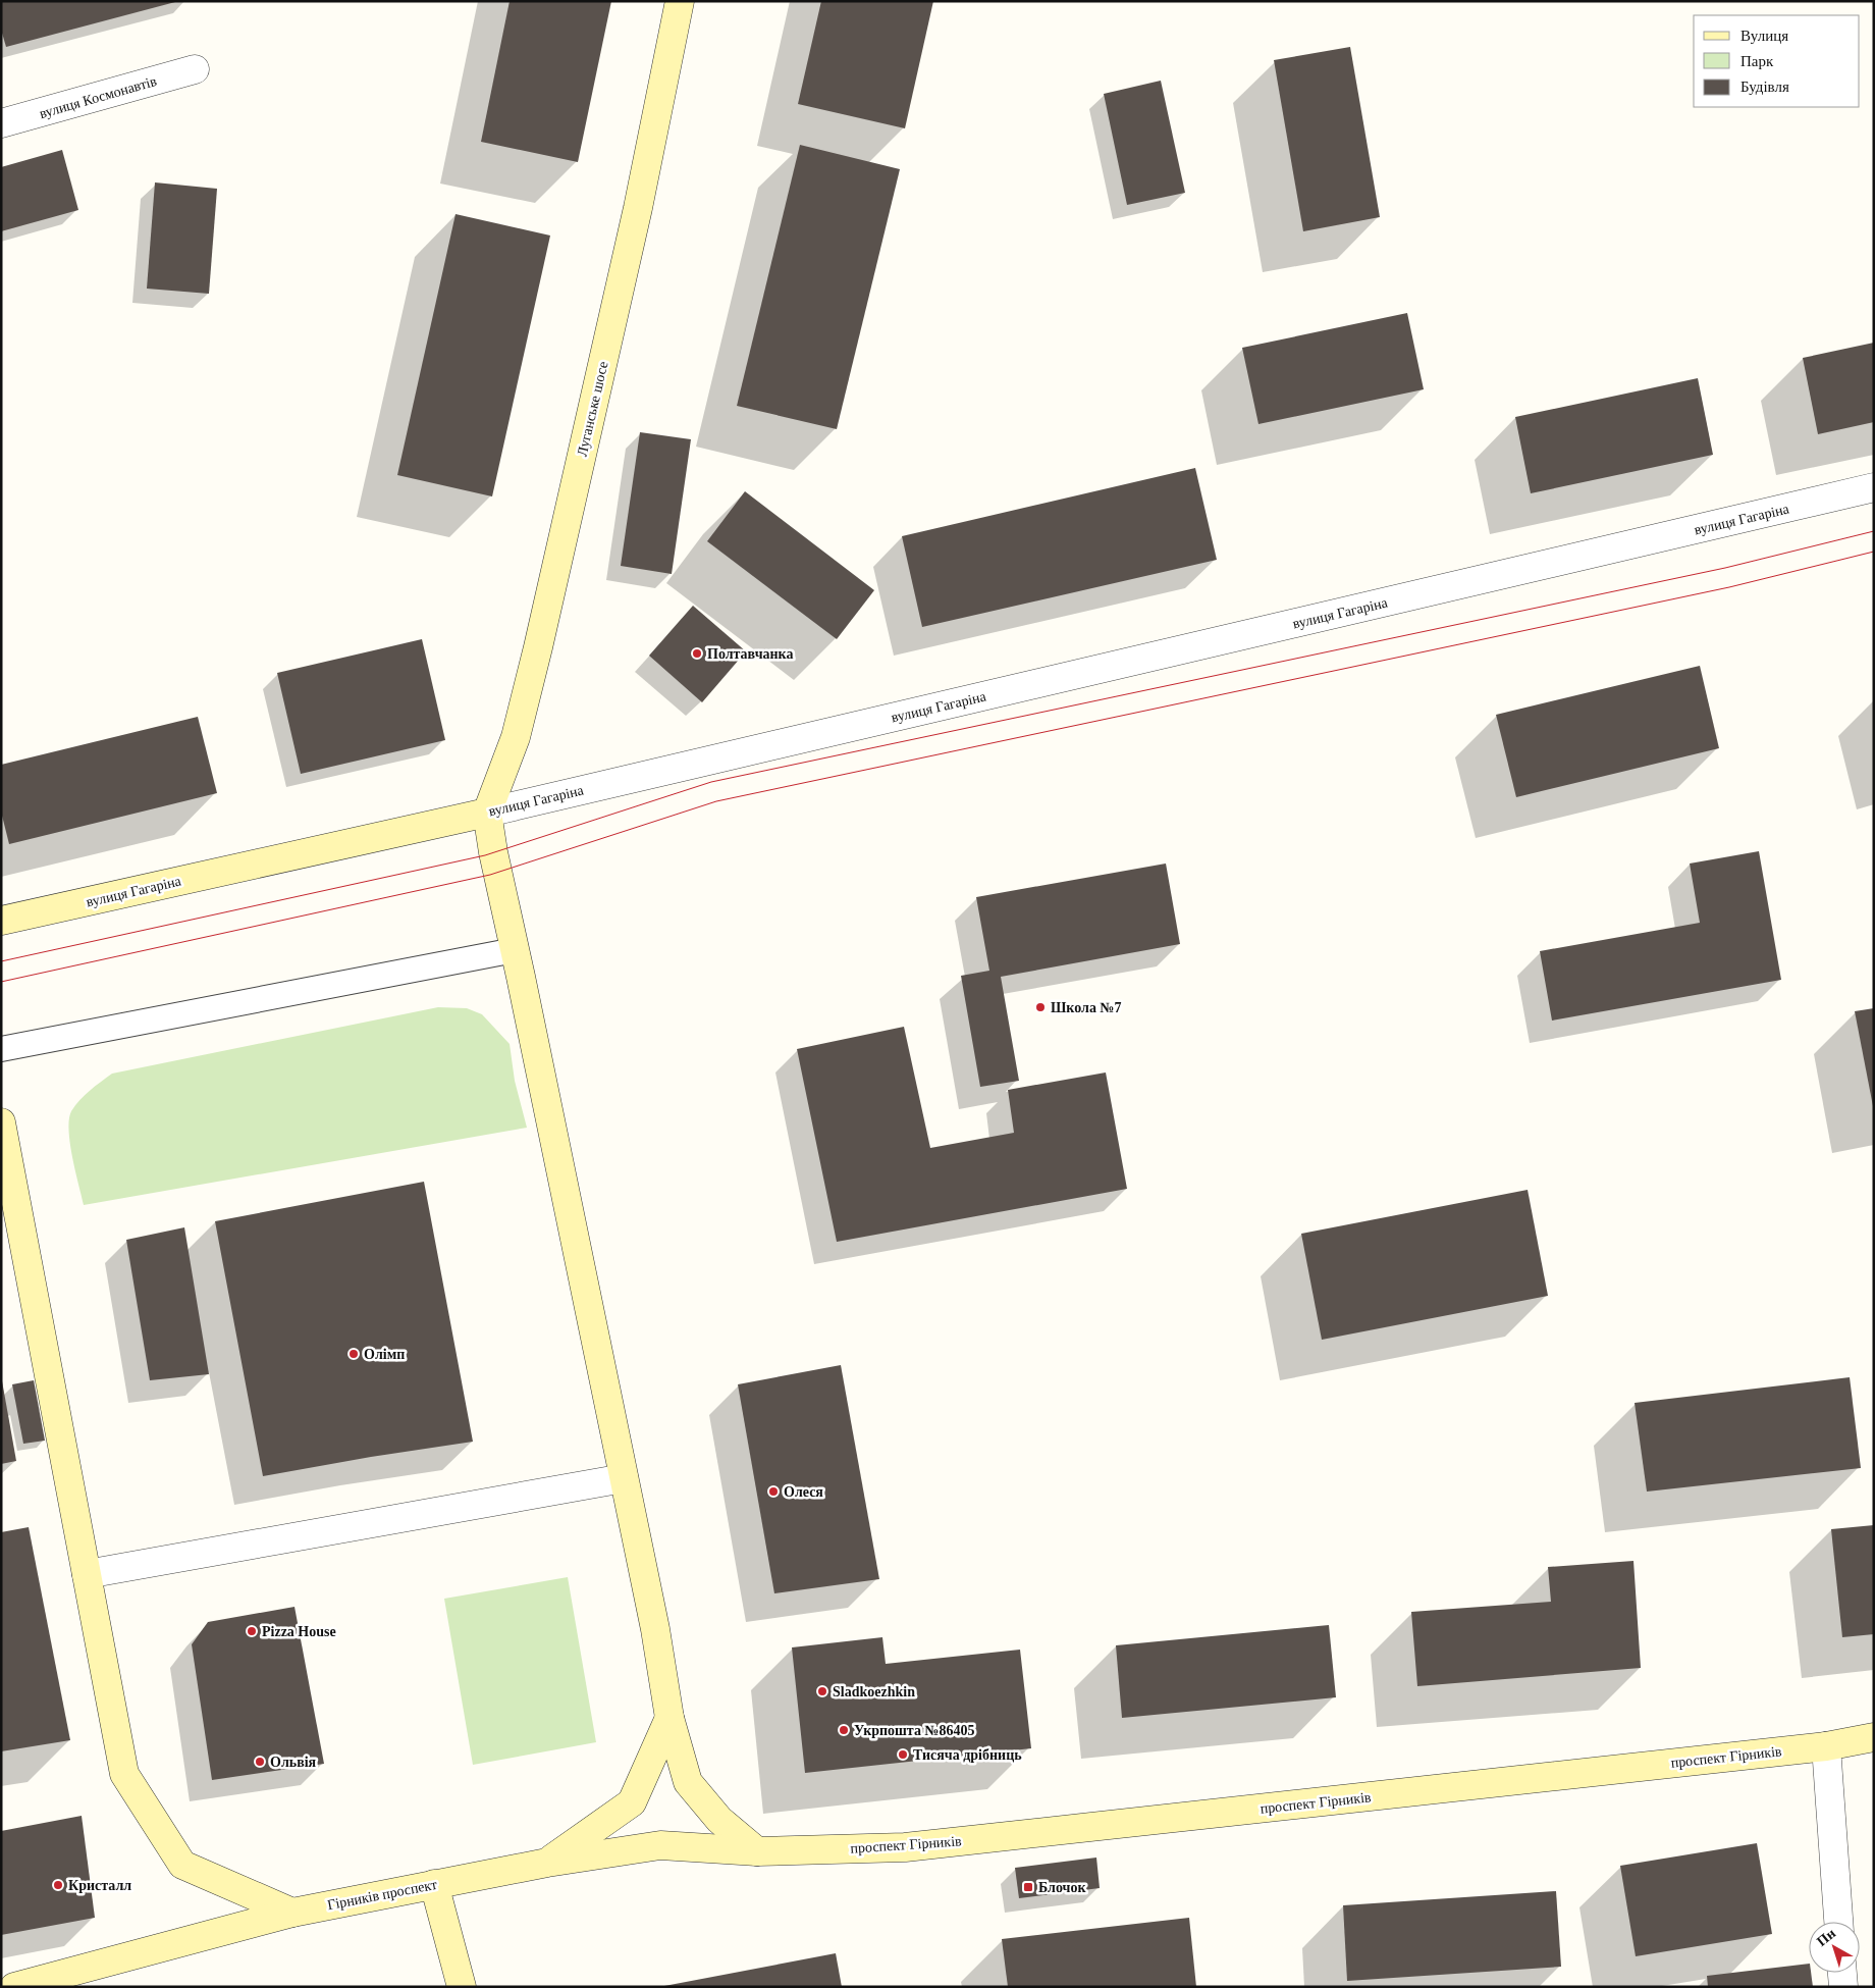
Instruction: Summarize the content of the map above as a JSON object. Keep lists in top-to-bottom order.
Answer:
{
  "streets": {
    "main road": [
      "Луганське шосе",
      "вулиця Гагаріна",
      "проспект Гірників",
      "Гірників проспект"
    ],
    "street": ["вулиця Космонавтів"]
  },
  "crossings": [
    ["Луганське шосе", "вулиця Гагаріна"],
    ["проспект Гірників", "Гірників проспект"]
  ],
  "places": {
    "other": [
      "Полтавчанка",
      "Школа №7",
      "Олімп",
      "Олеся",
      "Pizza House",
      "Sladkoezhkin",
      "Укрпошта №86405",
      "Тисяча дрібниць",
      "Ольвія",
      "Кристалл"
    ],
    "transit": ["Блочок"]
  },
  "legend": ["Вулиця", "Парк", "Будівля"],
  "north": "top left"
}
